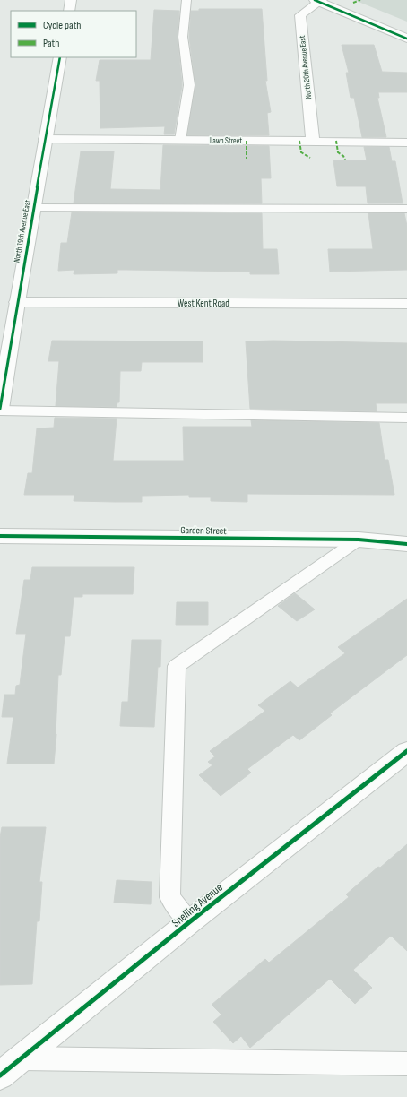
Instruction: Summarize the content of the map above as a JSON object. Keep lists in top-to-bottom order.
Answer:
{
  "streets": {
    "street": [
      "North 20th Avenue East",
      "Lawn Street",
      "North 19th Avenue East",
      "West Kent Road",
      "Garden Street",
      "Snelling Avenue"
    ]
  },
  "crossings": [
    ["North 20th Avenue East", "Lawn Street"],
    ["Lawn Street", "North 19th Avenue East"],
    ["North 19th Avenue East", "West Kent Road"]
  ],
  "legend": ["Cycle path", "Path"]
}
